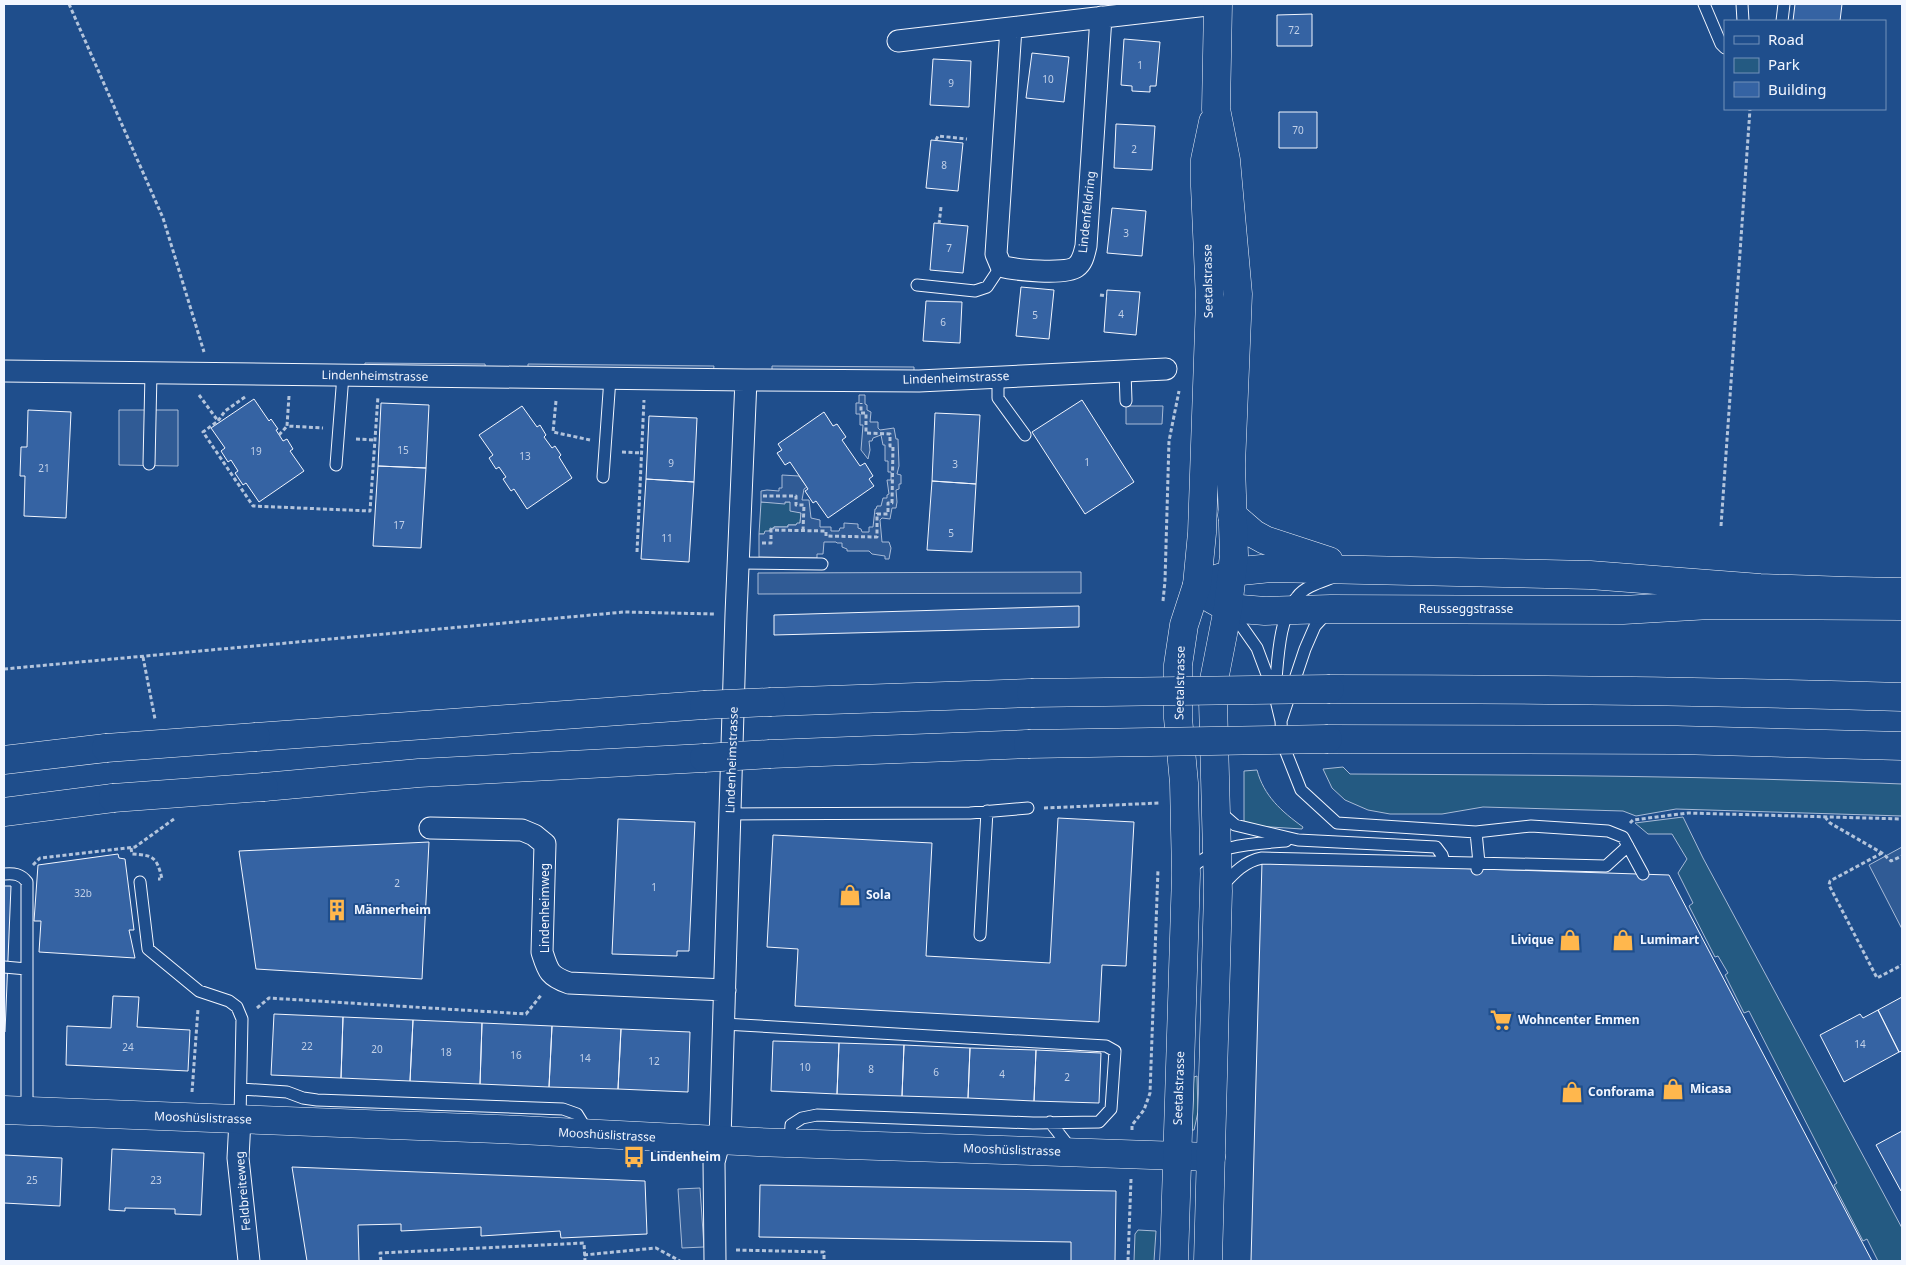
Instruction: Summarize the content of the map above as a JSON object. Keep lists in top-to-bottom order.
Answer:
{
  "streets": {
    "main road": ["Seetalstrasse", "Reusseggstrasse", "Mooshüslistrasse"],
    "street": [
      "Lindenfeldring",
      "Lindenheimstrasse",
      "Lindenheimweg",
      "Feldbreiteweg"
    ]
  },
  "crossings": [
    ["Seetalstrasse", "Reusseggstrasse"],
    ["Seetalstrasse", "Mooshüslistrasse"],
    ["Lindenheimstrasse", "Mooshüslistrasse"],
    ["Mooshüslistrasse", "Feldbreiteweg"]
  ],
  "places": {
    "shop": [
      "Sola",
      "Livique",
      "Lumimart",
      "Micasa",
      "Conforama"
    ],
    "building": ["Männerheim"],
    "supermarket": ["Wohncenter Emmen"],
    "bus stop": ["Lindenheim"]
  },
  "house_numbers": [
    "72",
    "1",
    "10",
    "9",
    "70",
    "2",
    "8",
    "3",
    "7",
    "4",
    "5",
    "6",
    "15",
    "19",
    "13",
    "1",
    "9",
    "3",
    "21",
    "17",
    "5",
    "11",
    "2",
    "1",
    "32b",
    "14",
    "22",
    "24",
    "20",
    "18",
    "16",
    "14",
    "12",
    "10",
    "8",
    "6",
    "4",
    "2",
    "25",
    "23"
  ],
  "legend": ["Road", "Park", "Building"]
}
